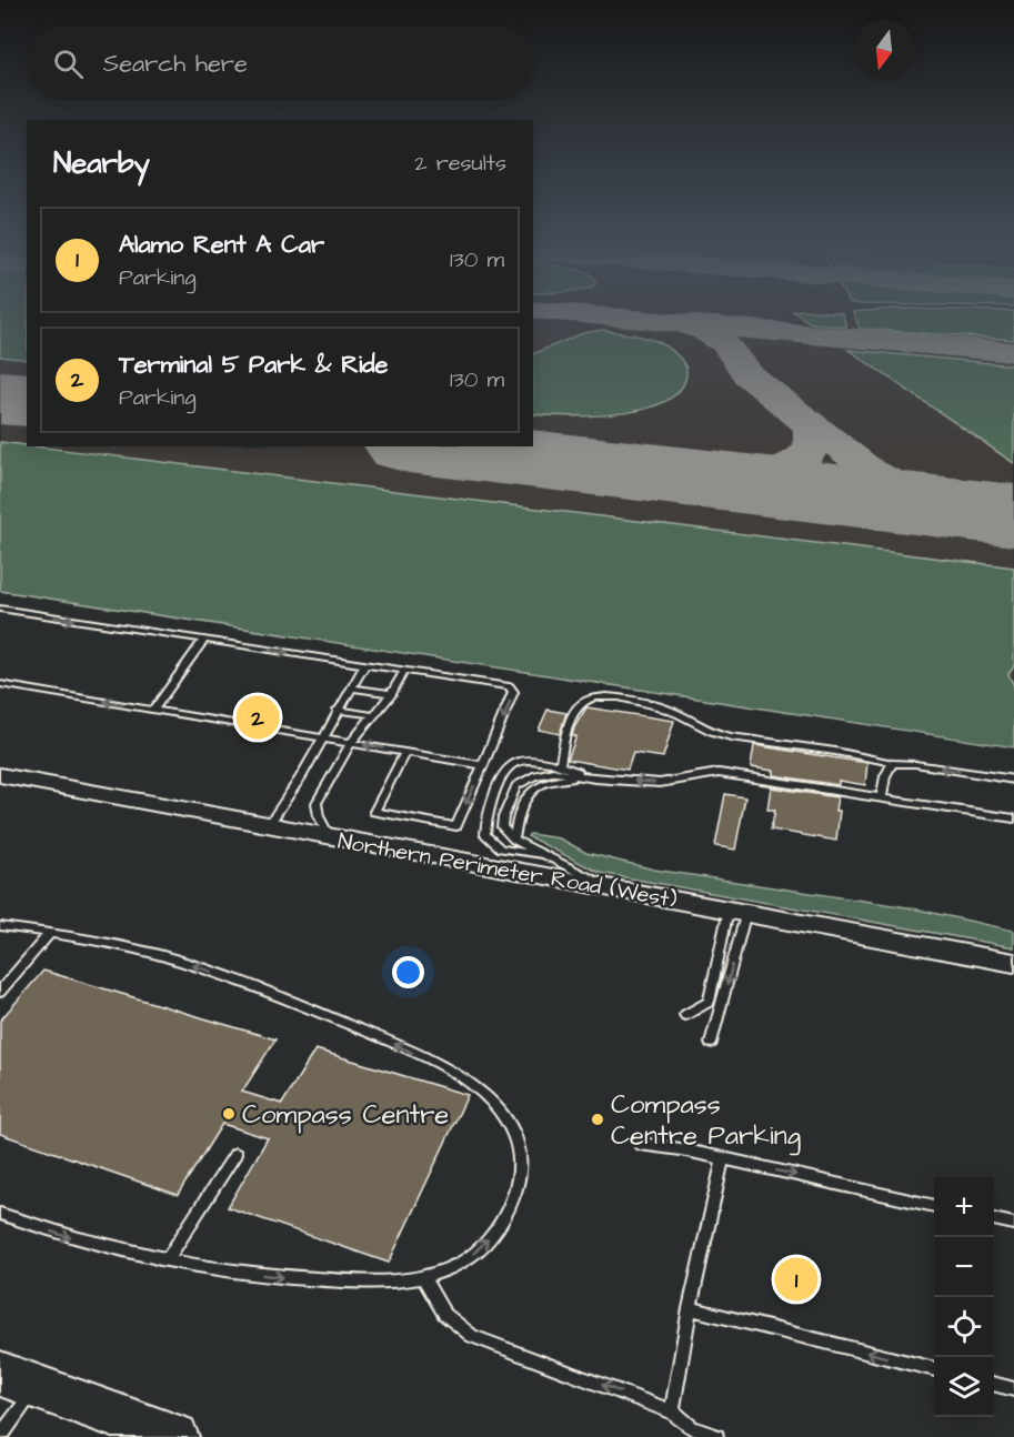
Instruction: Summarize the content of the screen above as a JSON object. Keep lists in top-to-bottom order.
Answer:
{
  "streets": {
    "street": ["Northern Perimeter Road (West)"]
  },
  "places": ["Compass Centre", "Compass Centre Parking"],
  "north": "bottom",
  "page": {
    "search": "Search here",
    "heading": ["Nearby", "2 results"],
    "list": [
      {
        "mark": "1",
        "name": "Alamo Rent A Car",
        "note": "Parking",
        "value": "130 m"
      },
      {
        "mark": "2",
        "name": "Terminal 5 Park & Ride",
        "note": "Parking",
        "value": "130 m"
      }
    ],
    "pins": ["2", "1"],
    "map_buttons": ["+", "−"]
  }
}
